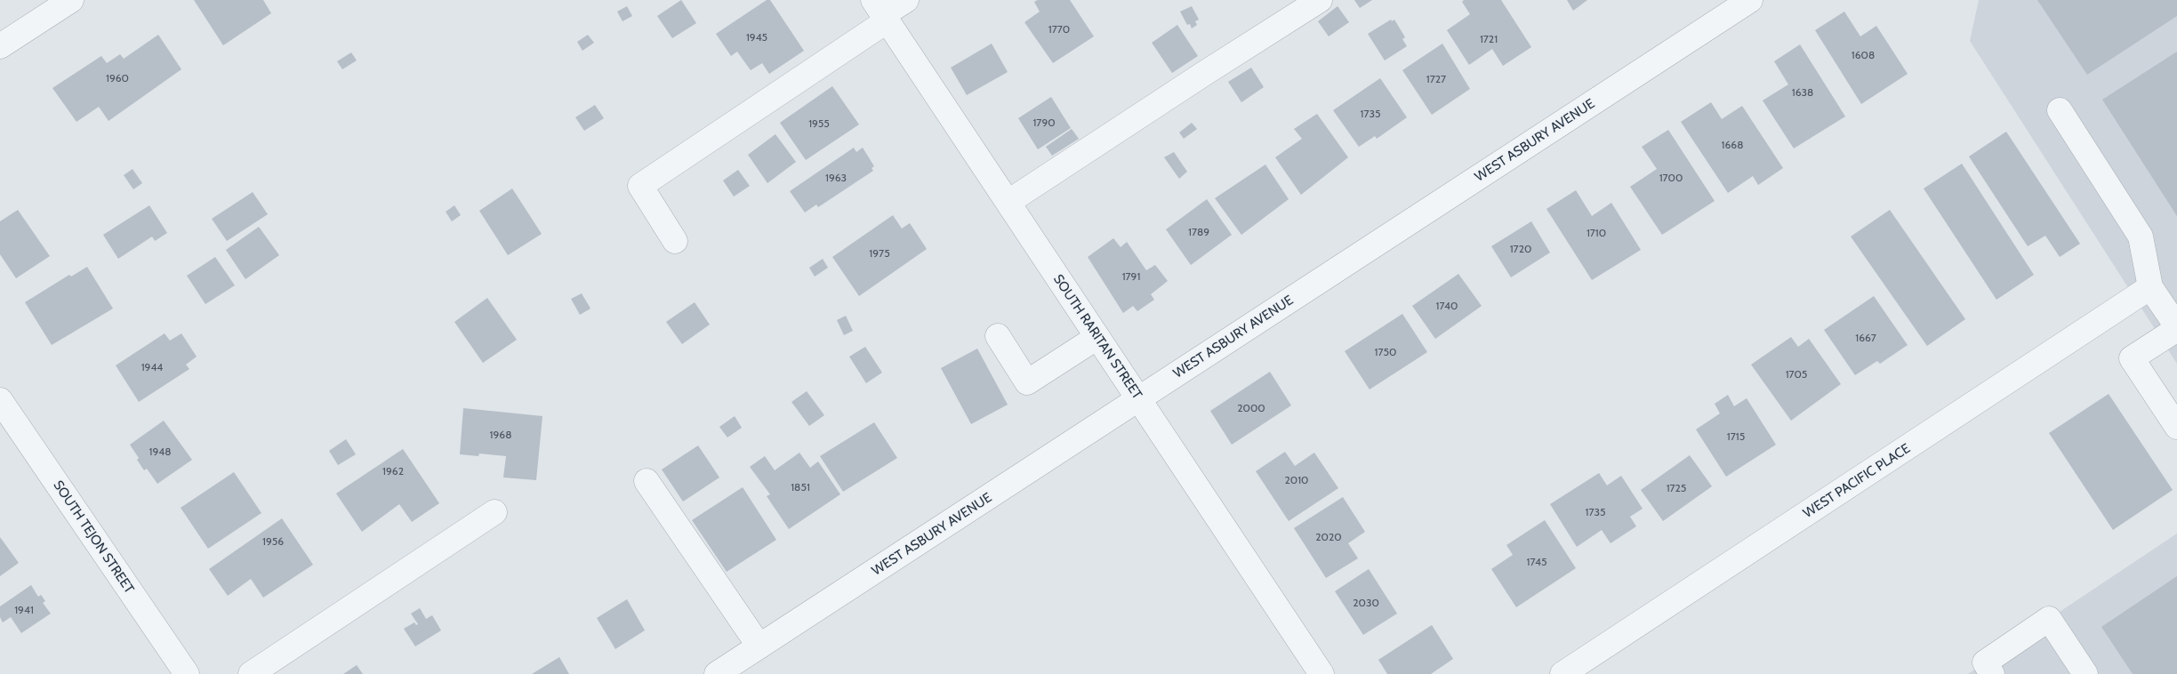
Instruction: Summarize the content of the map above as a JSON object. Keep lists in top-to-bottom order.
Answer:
{
  "streets": {
    "street": [
      "WEST ASBURY AVENUE",
      "SOUTH RARITAN STREET",
      "WEST PACIFIC PLACE",
      "SOUTH TEJON STREET"
    ]
  },
  "crossings": [
    ["WEST ASBURY AVENUE", "SOUTH RARITAN STREET"]
  ],
  "house_numbers": [
    "1770",
    "1945",
    "1721",
    "1608",
    "1960",
    "1727",
    "1638",
    "1735",
    "1790",
    "1955",
    "1668",
    "1963",
    "1700",
    "1789",
    "1710",
    "1720",
    "1975",
    "1791",
    "1740",
    "1667",
    "1750",
    "1944",
    "1705",
    "2000",
    "1968",
    "1715",
    "1948",
    "1962",
    "2010",
    "1851",
    "1725",
    "1735",
    "2020",
    "1956",
    "1745",
    "2030",
    "1941"
  ]
}
